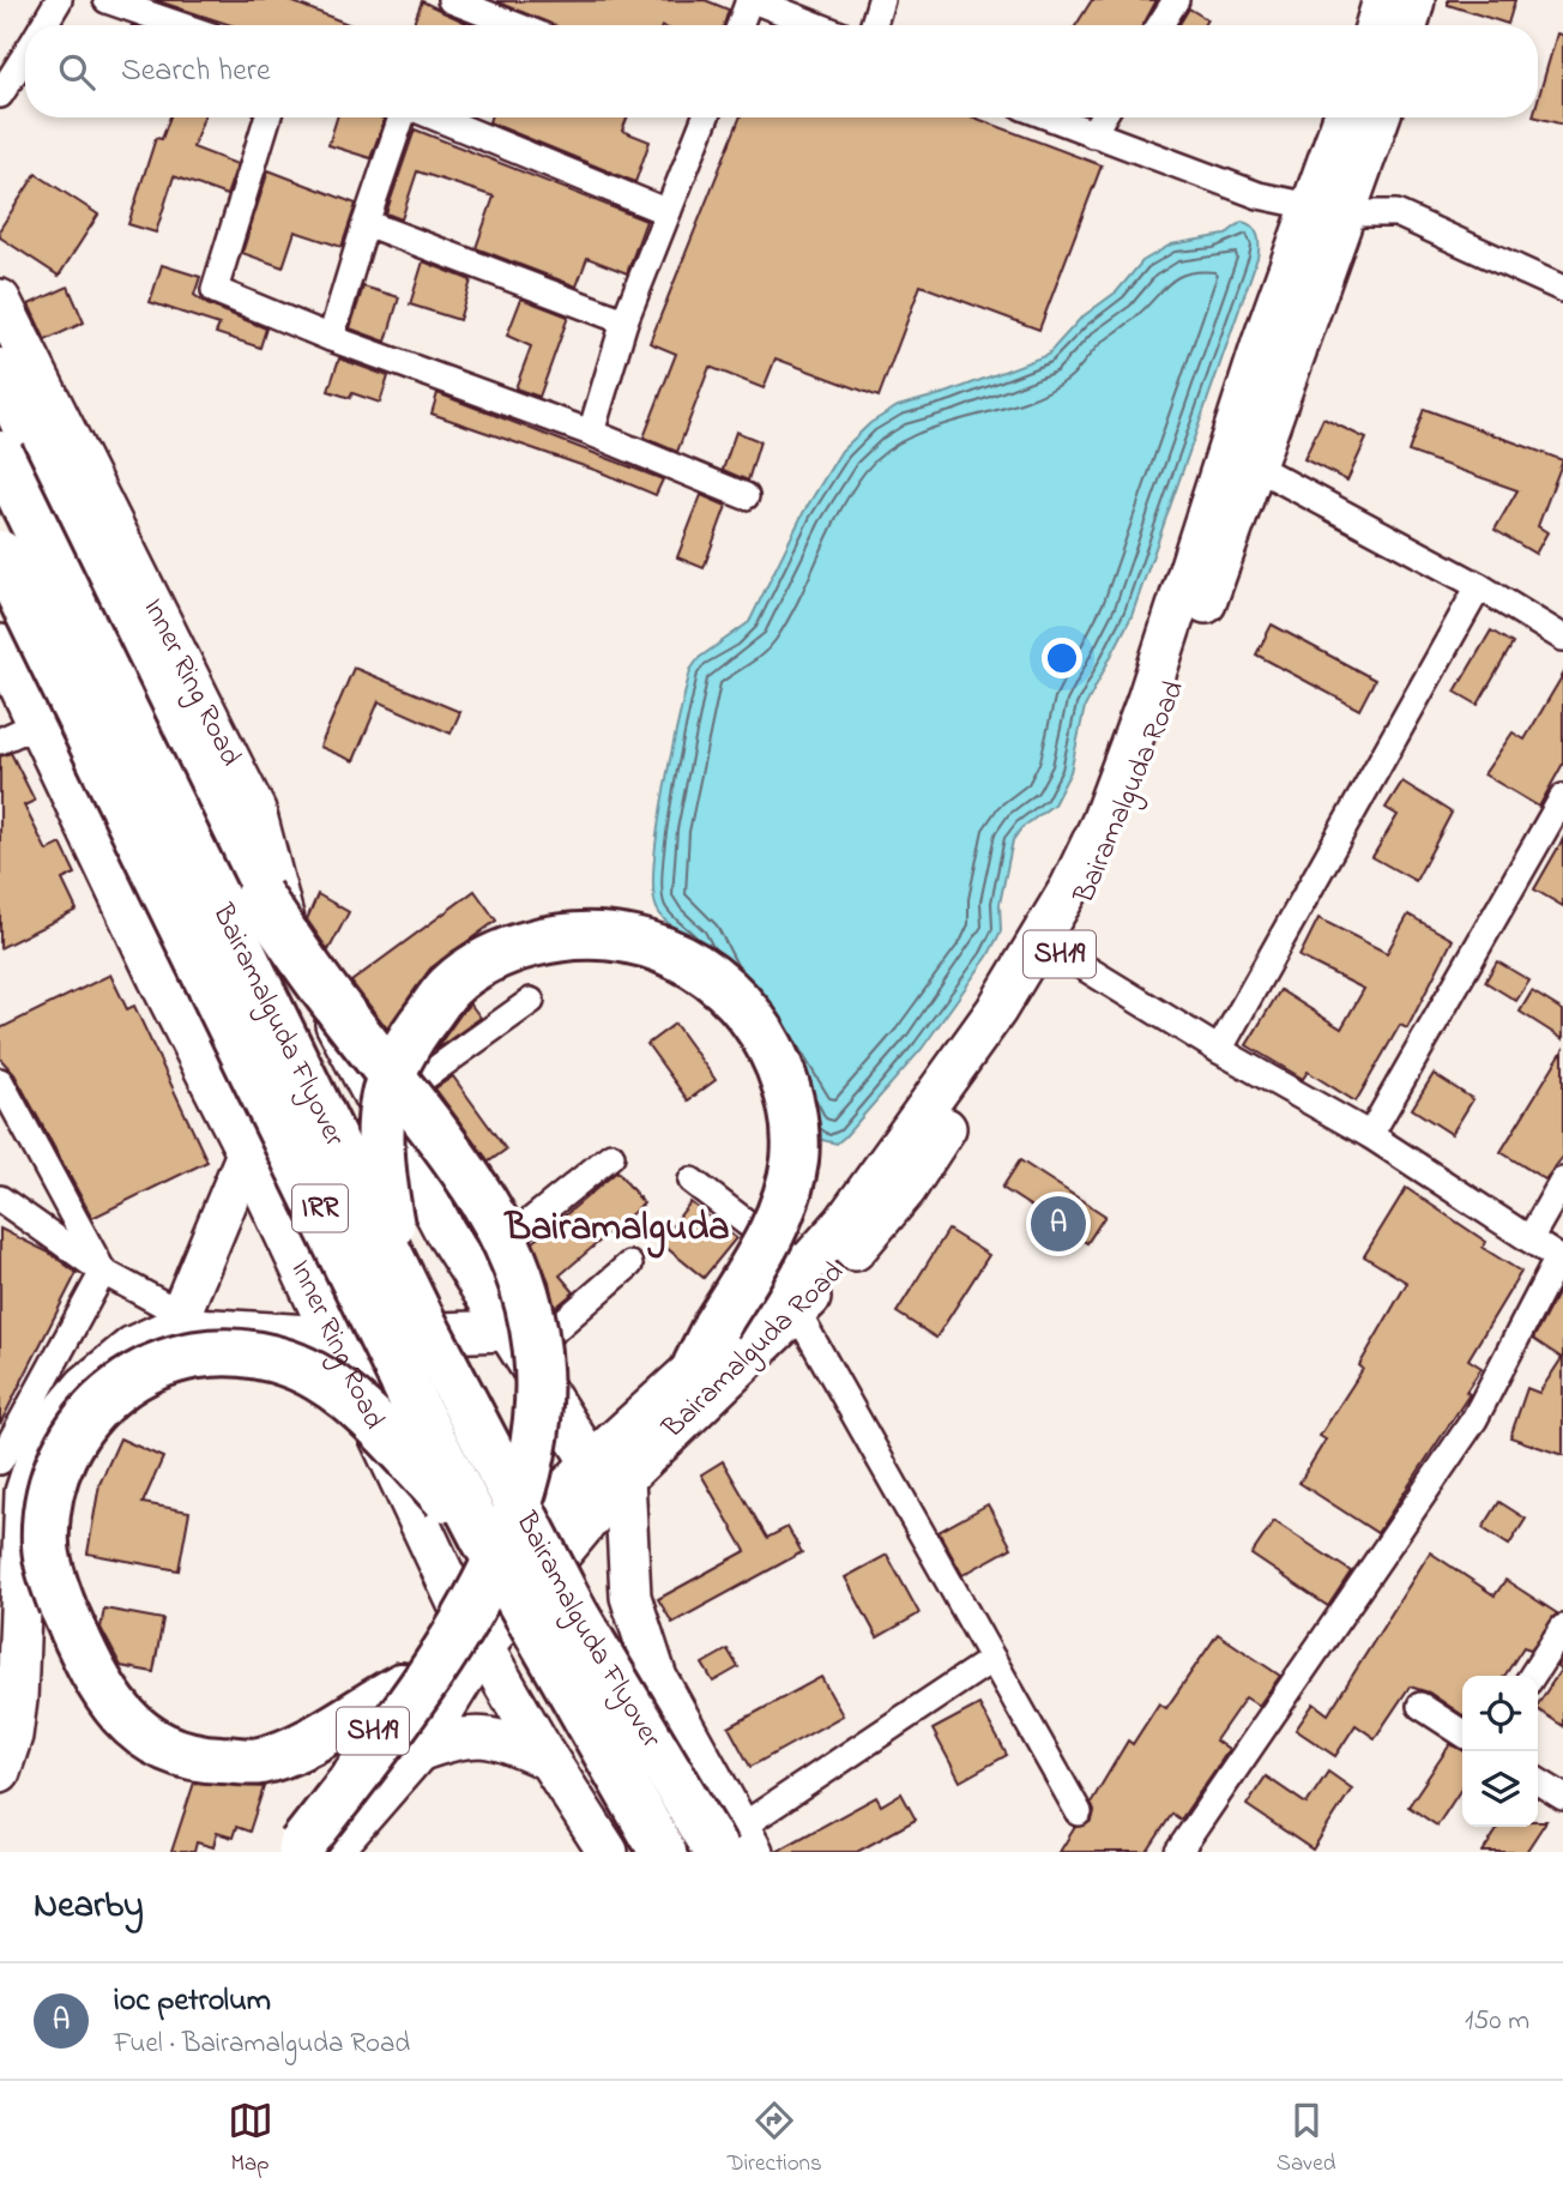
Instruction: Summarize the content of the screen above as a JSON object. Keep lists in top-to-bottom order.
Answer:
{
  "streets": {
    "highway": ["Bairamalguda Flyover", "IRR"],
    "main road": ["Inner Ring Road", "Bairamalguda Road", "SH19"]
  },
  "crossings": [
    ["Inner Ring Road", "Bairamalguda Road"],
    ["Inner Ring Road", "SH19"],
    ["Bairamalguda Road", "SH19"]
  ],
  "districts": ["Bairamalguda"],
  "page": {
    "search": "Search here",
    "pins": "A",
    "heading": "Nearby",
    "list": [
      {
        "mark": "A",
        "name": "ioc petrolum",
        "note": "Fuel · Bairamalguda Road",
        "value": "150 m"
      }
    ],
    "nav": ["Map", "Directions", "Saved"]
  }
}
